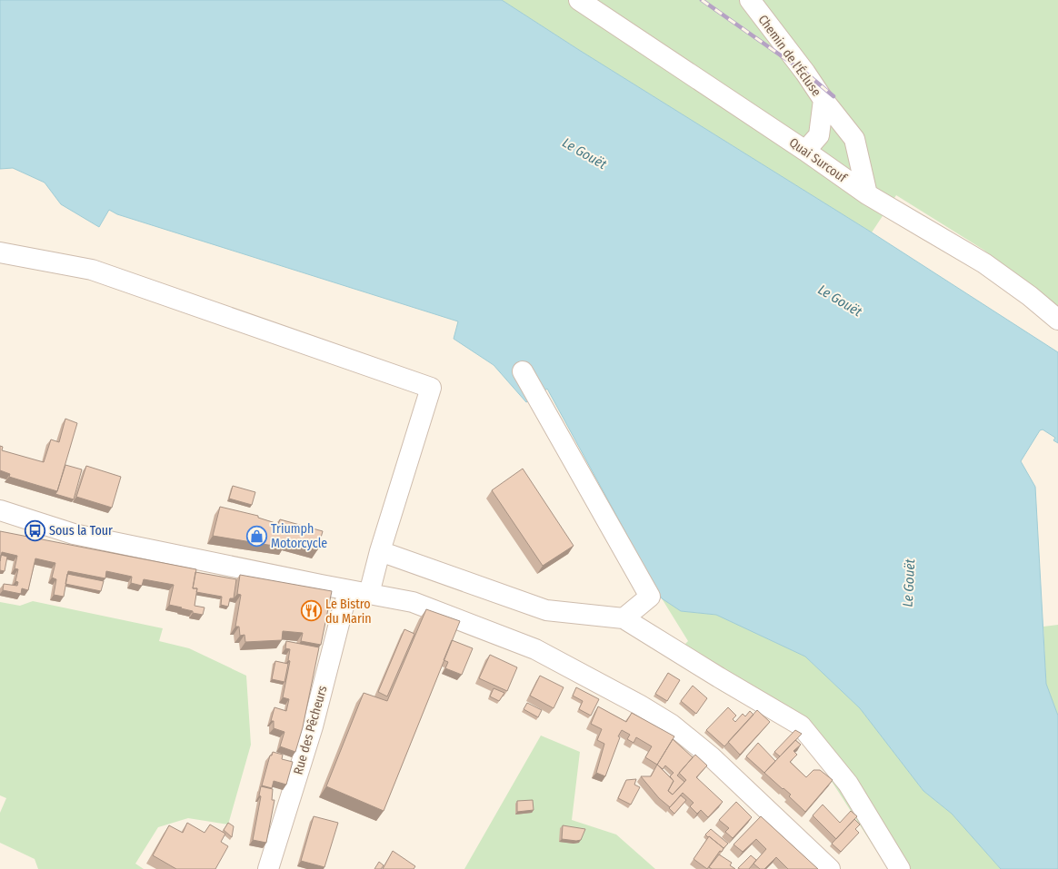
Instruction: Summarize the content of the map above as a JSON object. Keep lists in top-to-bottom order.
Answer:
{
  "streets": {
    "street": ["Chemin de l'Écluse", "Quai Surcouf", "Rue des Pêcheurs"]
  },
  "crossings": [
    ["Chemin de l'Écluse", "Quai Surcouf"]
  ],
  "water": ["Le Gouët"],
  "places": {
    "bus stop": ["Sous la Tour"],
    "shop": ["Triumph Motorcycle"],
    "restaurant": ["Le Bistro du Marin"]
  }
}
